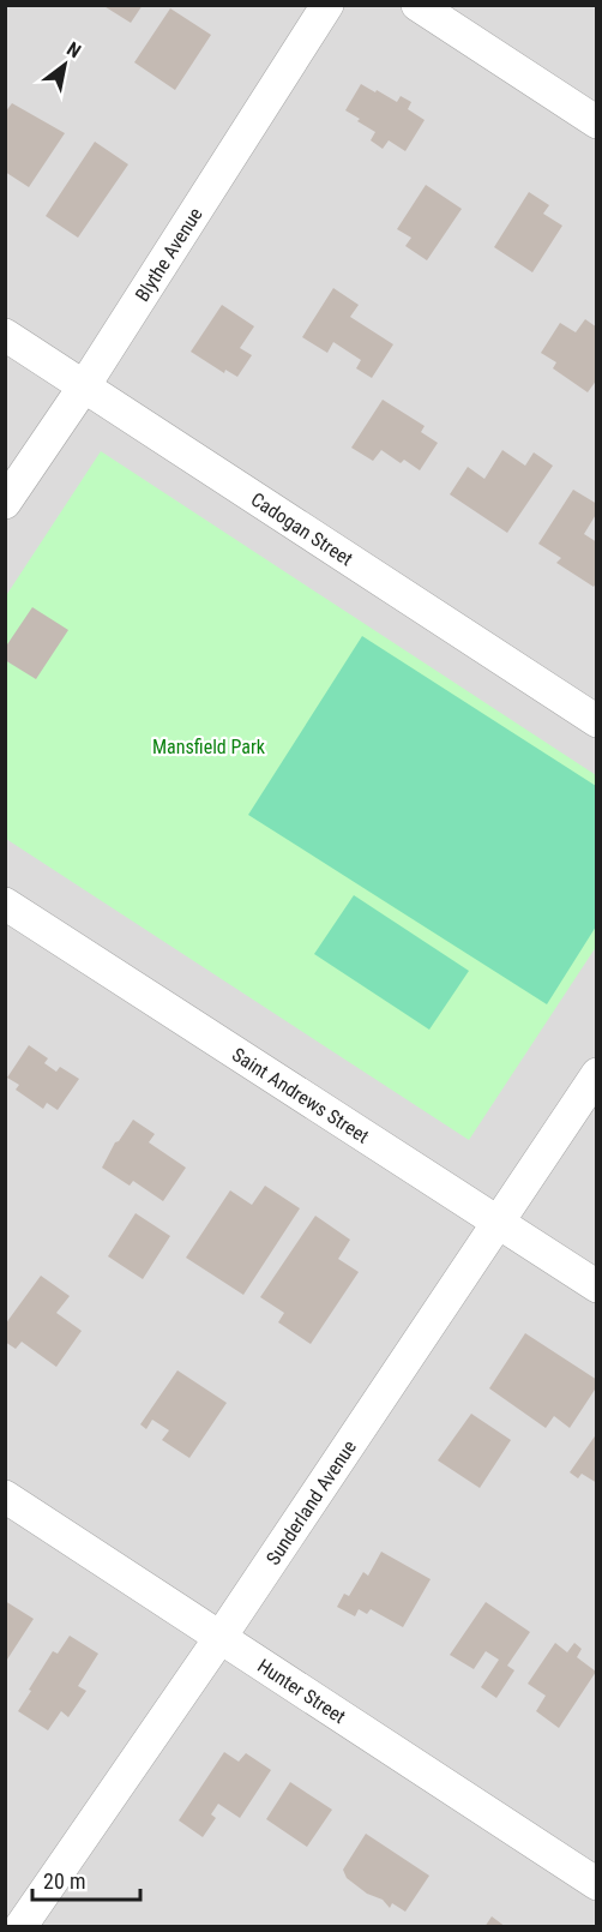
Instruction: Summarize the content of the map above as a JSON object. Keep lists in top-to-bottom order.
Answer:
{
  "streets": {
    "street": [
      "Blythe Avenue",
      "Cadogan Street",
      "Saint Andrews Street",
      "Sunderland Avenue",
      "Hunter Street"
    ]
  },
  "crossings": [
    ["Blythe Avenue", "Cadogan Street"],
    ["Saint Andrews Street", "Sunderland Avenue"],
    ["Sunderland Avenue", "Hunter Street"]
  ],
  "parks": ["Mansfield Park"],
  "scale_bar": "20 m",
  "north": "top right"
}
